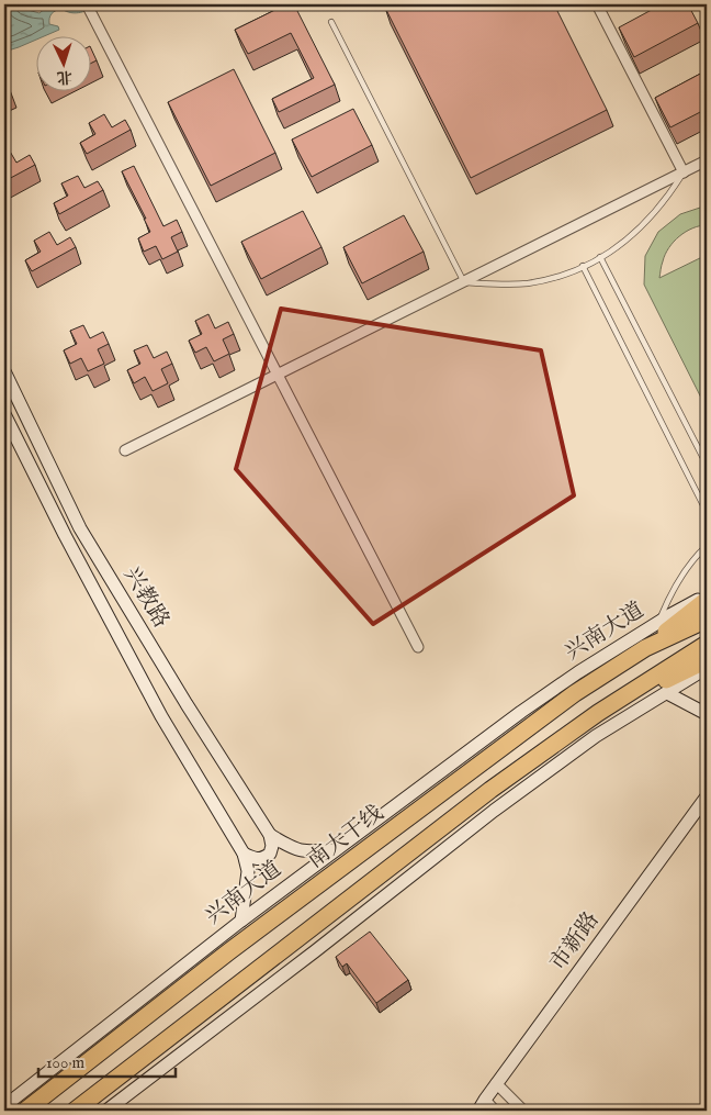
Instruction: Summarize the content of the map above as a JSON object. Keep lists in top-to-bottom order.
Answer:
{
  "streets": {
    "highway": ["南大干线"],
    "main road": ["兴教路", "兴南大道", "市新路"]
  },
  "scale_bar": "100 m",
  "north": "bottom"
}
